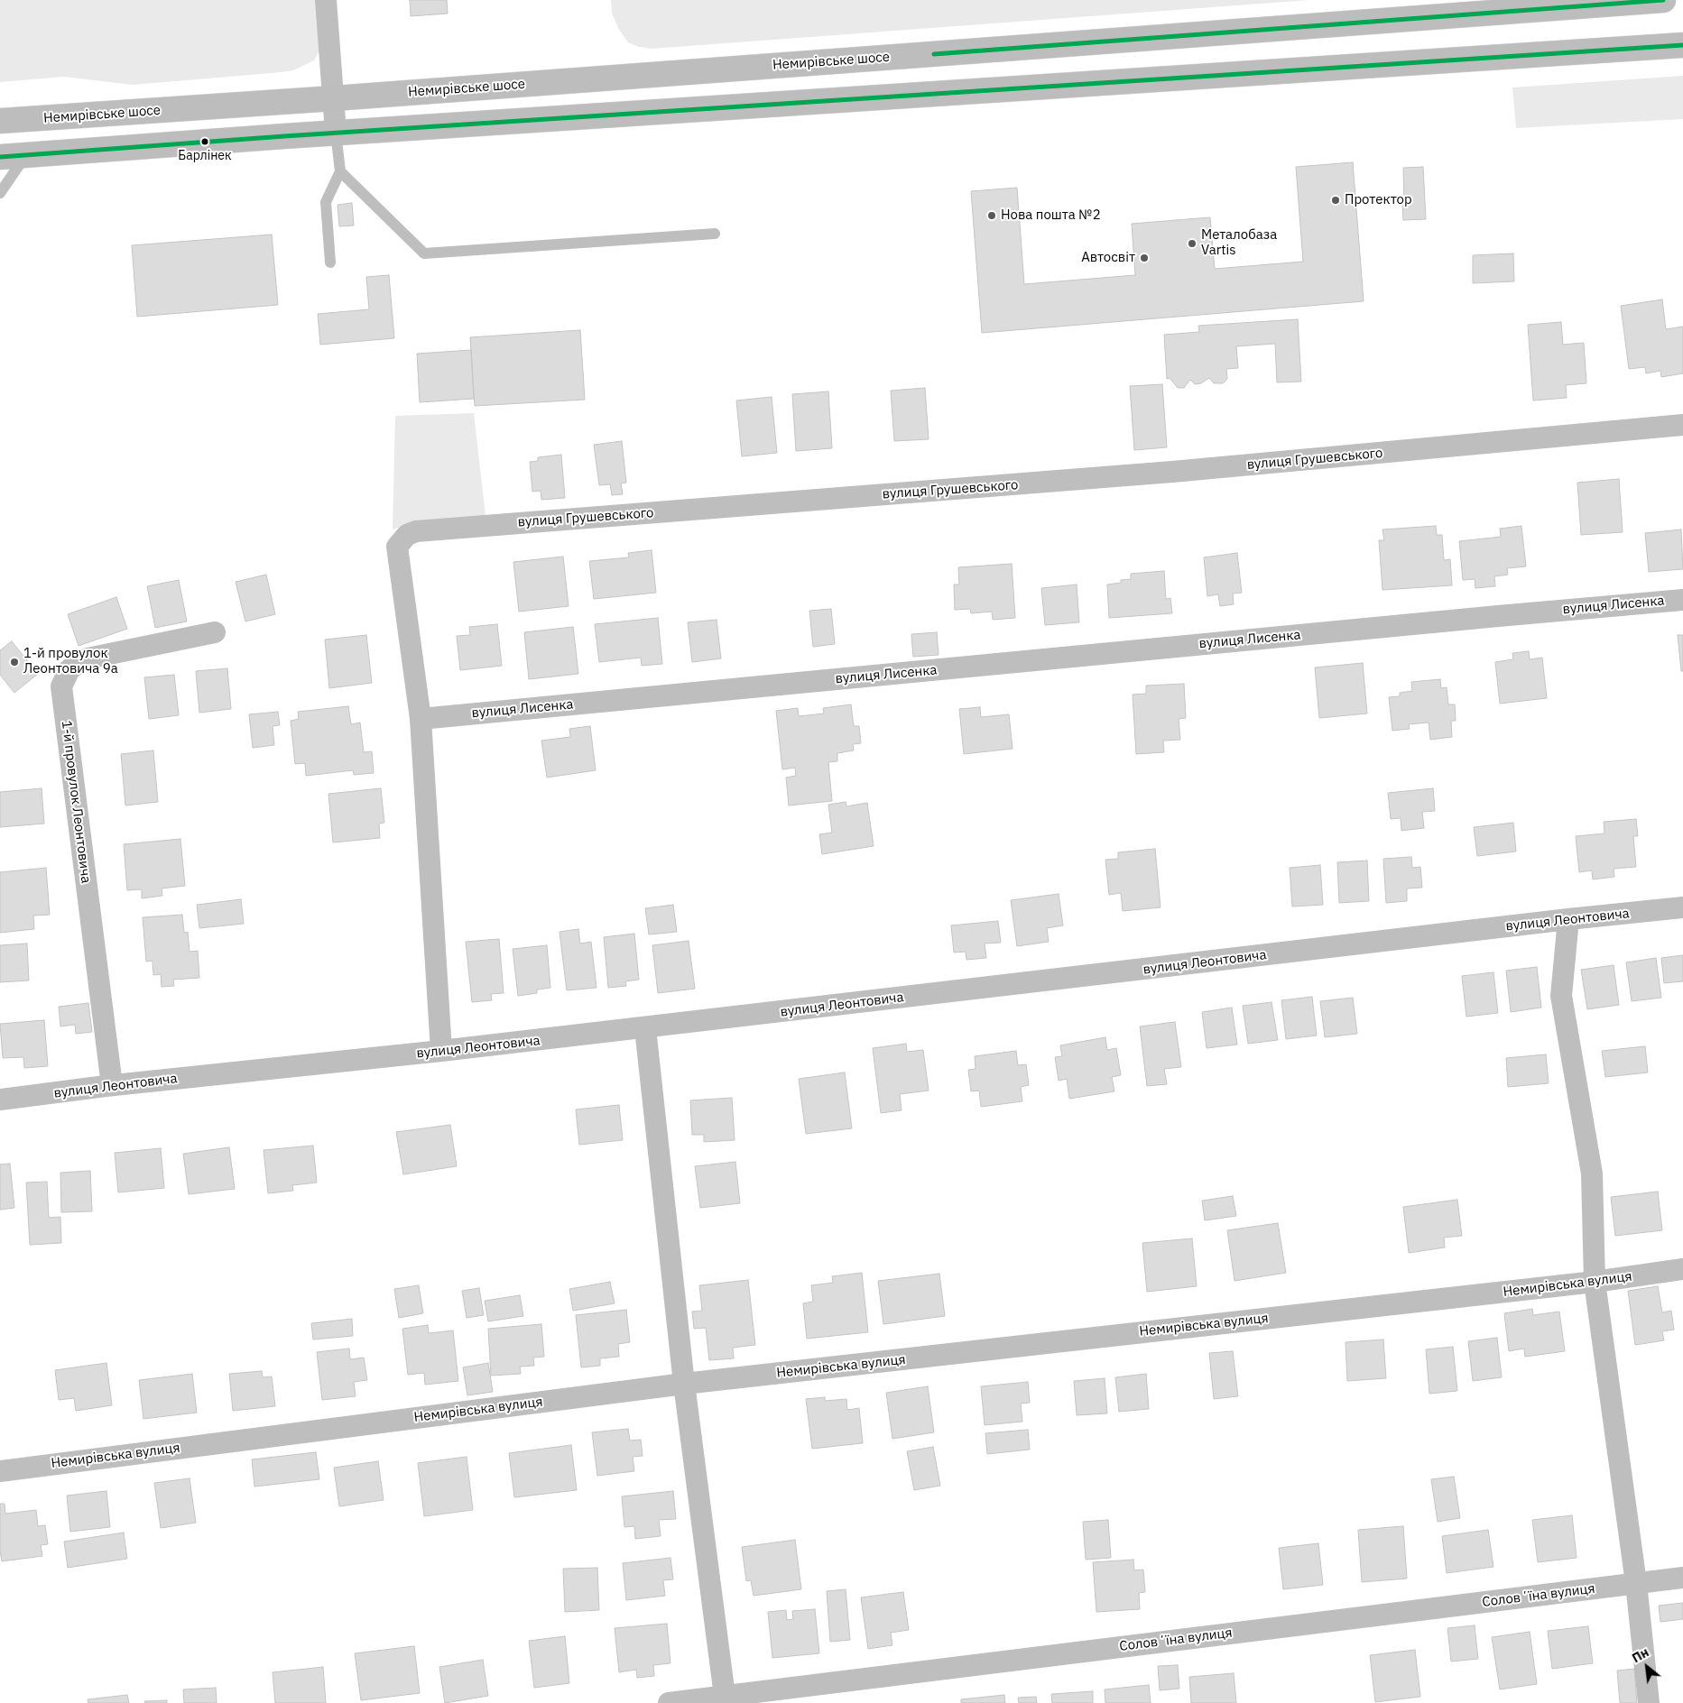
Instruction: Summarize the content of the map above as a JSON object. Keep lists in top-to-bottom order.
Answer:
{
  "streets": {
    "main road": ["Немирівське шосе"],
    "street": [
      "вулиця Грушевського",
      "вулиця Лисенка",
      "1-й провулок Леонтовича",
      "вулиця Леонтовича",
      "Немирівська вулиця",
      "Соловʼїна вулиця"
    ]
  },
  "crossings": [
    ["вулиця Грушевського", "вулиця Лисенка"],
    ["1-й провулок Леонтовича", "вулиця Леонтовича"]
  ],
  "places": [
    "Барлінек",
    "Протектор",
    "Нова пошта №2",
    "Металобаза Vartis",
    "Автосвіт",
    "1-й провулок Леонтовича 9а"
  ],
  "north": "top left"
}
